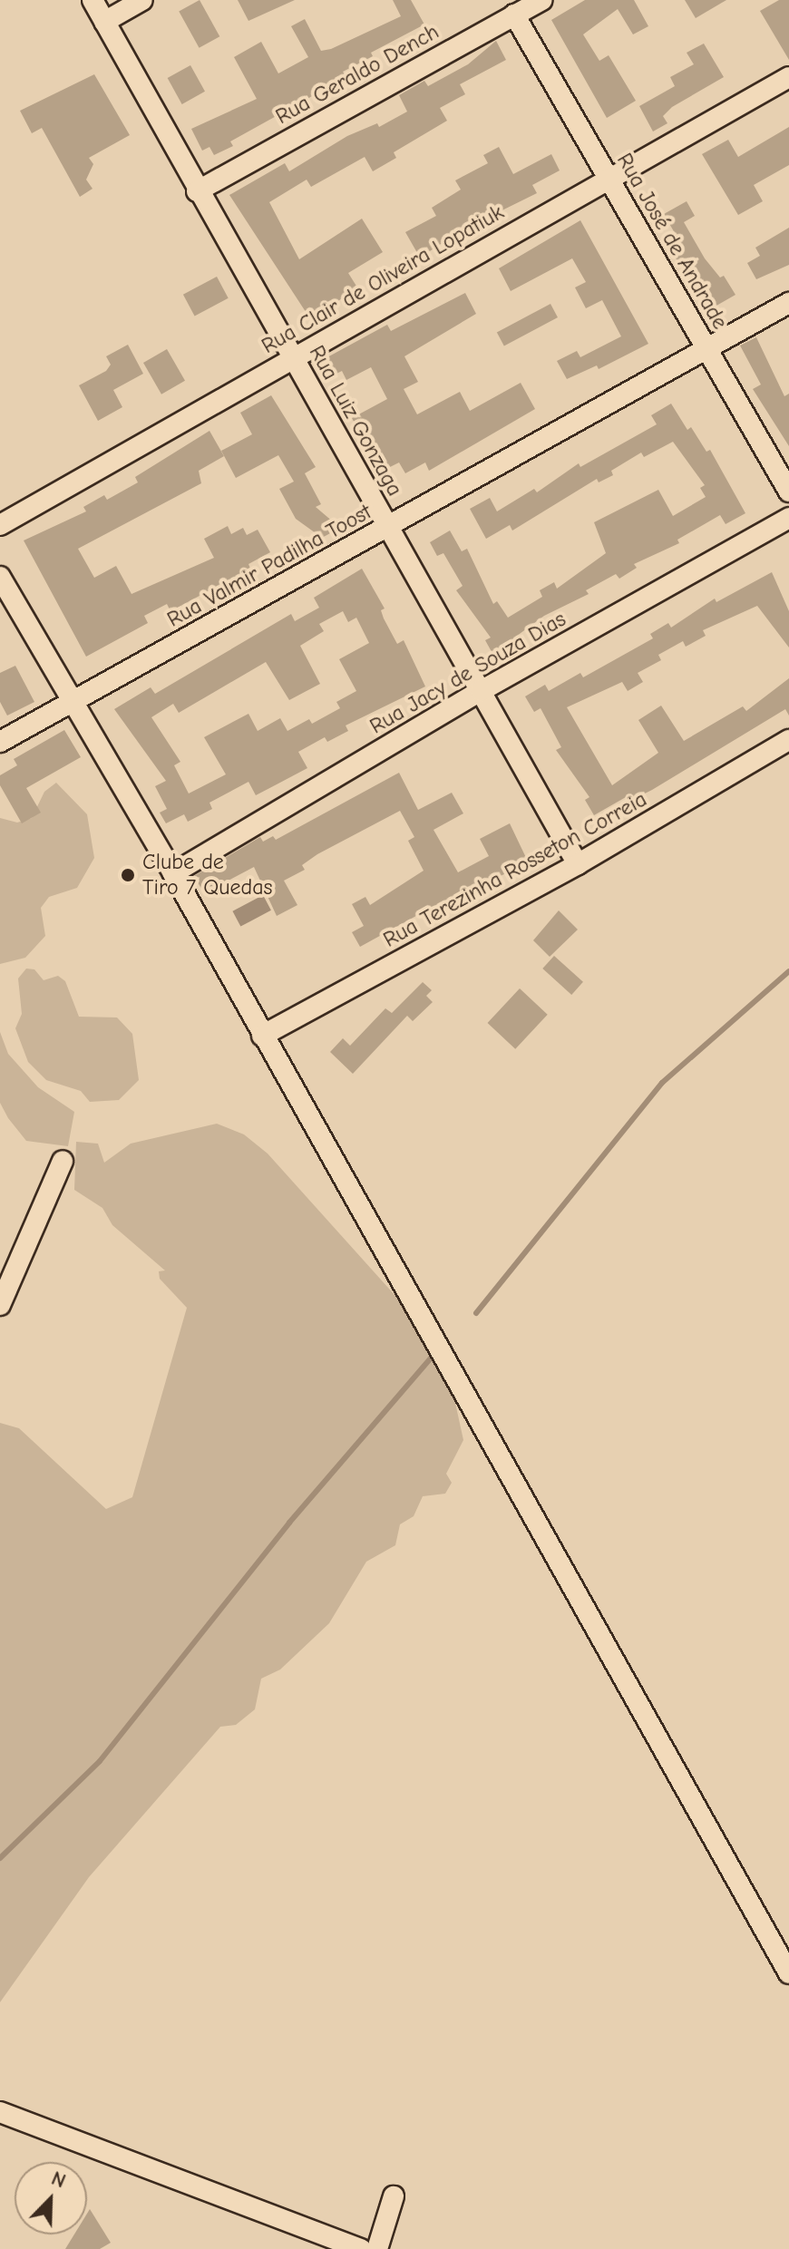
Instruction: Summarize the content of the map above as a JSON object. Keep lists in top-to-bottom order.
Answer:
{
  "streets": {
    "street": [
      "Rua Geraldo Dench",
      "Rua José de Andrade",
      "Rua Clair de Oliveira Lopatiuk",
      "Rua Luiz Gonzaga",
      "Rua Valmir Padilha Toost",
      "Rua Jacy de Souza Dias",
      "Rua Terezinha Rosseton Correia"
    ]
  },
  "crossings": [
    ["Rua Geraldo Dench", "Rua José de Andrade"],
    ["Rua Geraldo Dench", "Rua Luiz Gonzaga"],
    ["Rua José de Andrade", "Rua Clair de Oliveira Lopatiuk"],
    ["Rua José de Andrade", "Rua Valmir Padilha Toost"],
    ["Rua Clair de Oliveira Lopatiuk", "Rua Luiz Gonzaga"],
    ["Rua Luiz Gonzaga", "Rua Valmir Padilha Toost"],
    ["Rua Luiz Gonzaga", "Rua Jacy de Souza Dias"],
    ["Rua Luiz Gonzaga", "Rua Terezinha Rosseton Correia"]
  ],
  "places": ["Clube de Tiro 7 Quedas"],
  "north": "top right"
}
